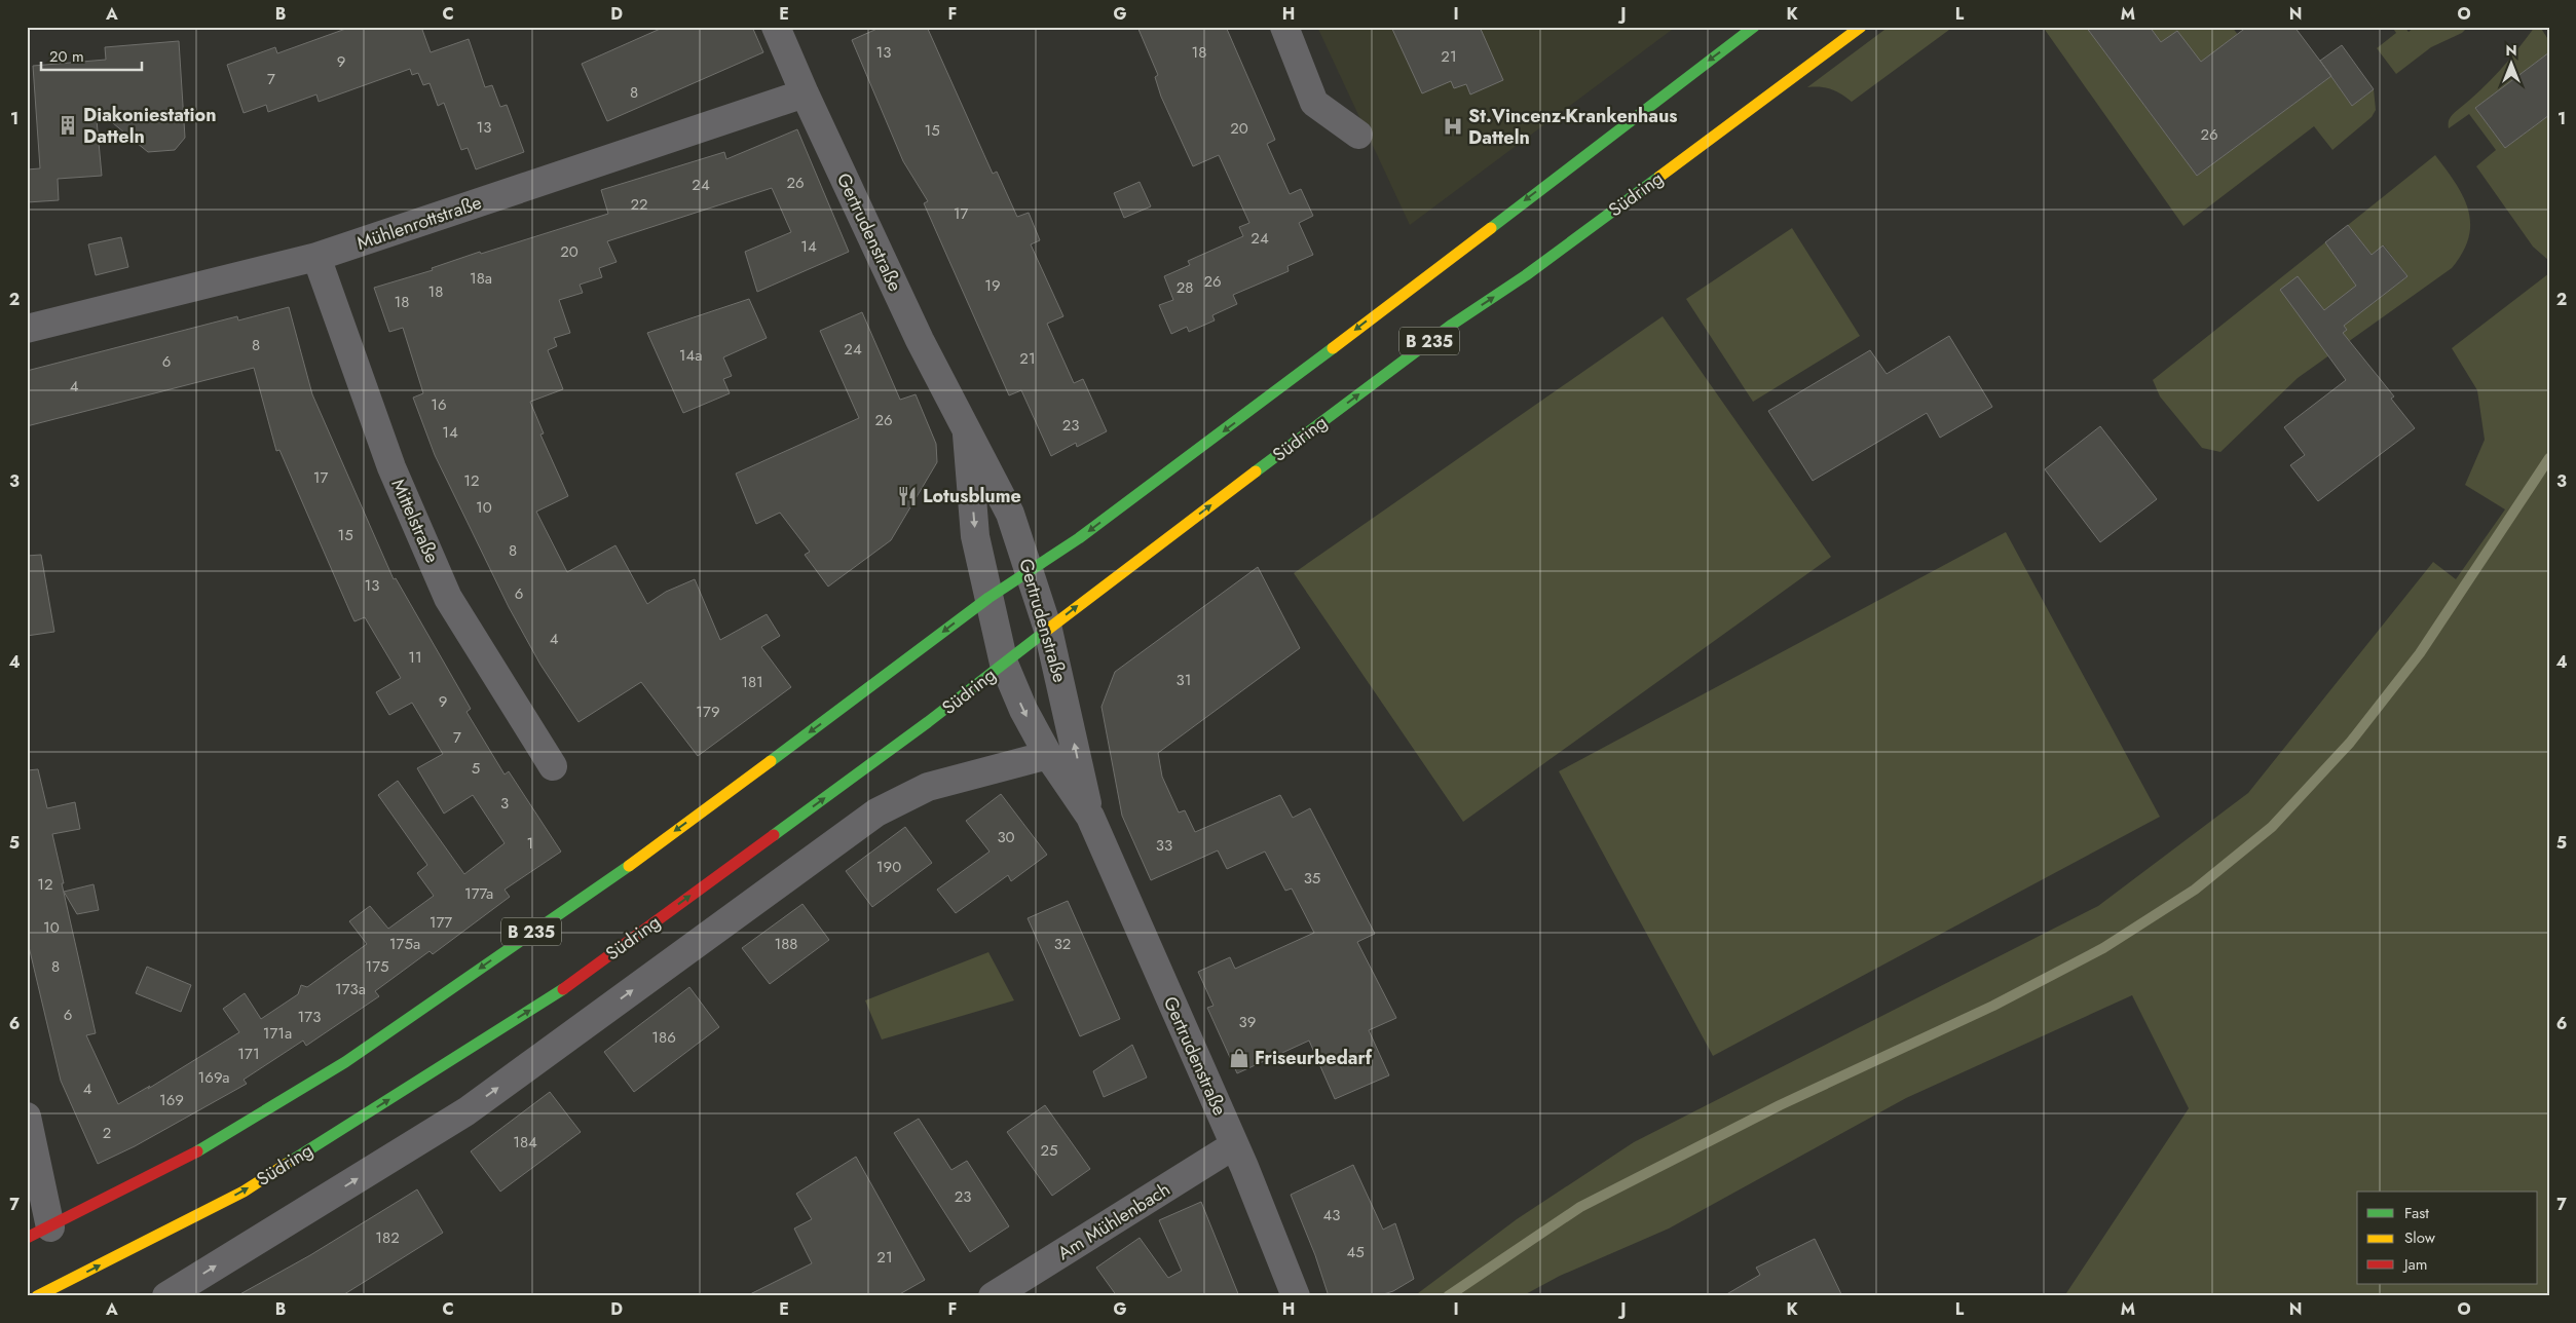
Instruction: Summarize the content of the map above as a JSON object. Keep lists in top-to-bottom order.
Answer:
{
  "streets": {
    "main road": ["Südring", "B 235"],
    "street": [
      "Mühlenrottstraße",
      "Gertrudenstraße",
      "Mittelstraße",
      "Am Mühlenbach"
    ]
  },
  "crossings": [
    ["Südring", "Gertrudenstraße"],
    ["Mühlenrottstraße", "Gertrudenstraße"],
    ["Mühlenrottstraße", "Mittelstraße"],
    ["Gertrudenstraße", "B 235"],
    ["Gertrudenstraße", "Am Mühlenbach"]
  ],
  "places": {
    "building": ["Diakoniestation Datteln"],
    "hospital": ["St.Vincenz-Krankenhaus Datteln"],
    "restaurant": ["Lotusblume"],
    "shop": ["Friseurbedarf"]
  },
  "house_numbers": [
    "13",
    "18",
    "21",
    "9",
    "7",
    "8",
    "13",
    "20",
    "15",
    "26",
    "26",
    "24",
    "22",
    "17",
    "24",
    "14",
    "20",
    "18a",
    "26",
    "19",
    "28",
    "18",
    "18",
    "8",
    "24",
    "14a",
    "21",
    "6",
    "4",
    "16",
    "26",
    "23",
    "14",
    "17",
    "12",
    "10",
    "15",
    "8",
    "13",
    "6",
    "4",
    "11",
    "31",
    "181",
    "9",
    "179",
    "7",
    "5",
    "3",
    "30",
    "1",
    "33",
    "190",
    "35",
    "12",
    "177a",
    "177",
    "10",
    "175a",
    "188",
    "32",
    "8",
    "175",
    "173a",
    "6",
    "173",
    "39",
    "171a",
    "186",
    "171",
    "169a",
    "4",
    "169",
    "2",
    "184",
    "25",
    "23",
    "43",
    "182",
    "45",
    "21"
  ],
  "legend": ["Fast", "Slow", "Jam"],
  "scale_bar": "20 m",
  "north": "top",
  "grid": {
    "columns": [
      "A",
      "B",
      "C",
      "D",
      "E",
      "F",
      "G",
      "H",
      "I",
      "J",
      "K",
      "L",
      "M",
      "N",
      "O"
    ],
    "rows": [
      "1",
      "2",
      "3",
      "4",
      "5",
      "6",
      "7"
    ]
  }
}
